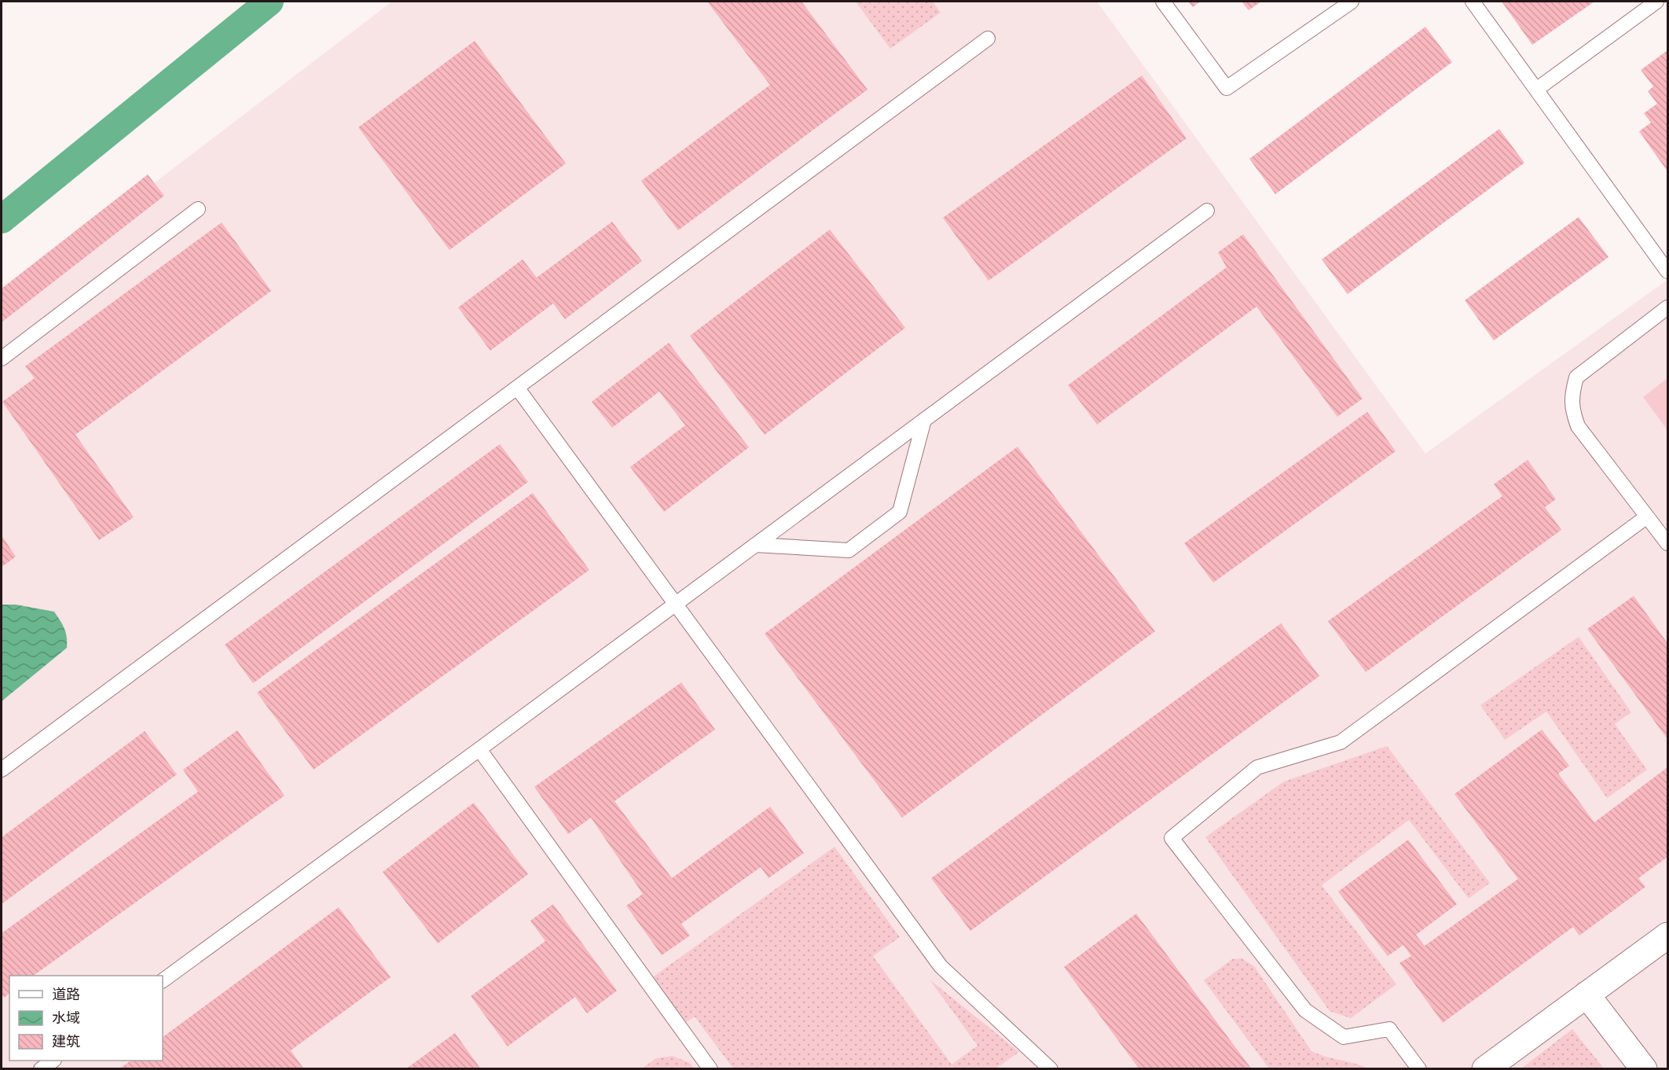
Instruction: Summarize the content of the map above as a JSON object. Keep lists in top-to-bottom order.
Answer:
{
  "legend": ["道路", "水域", "建筑"]
}
